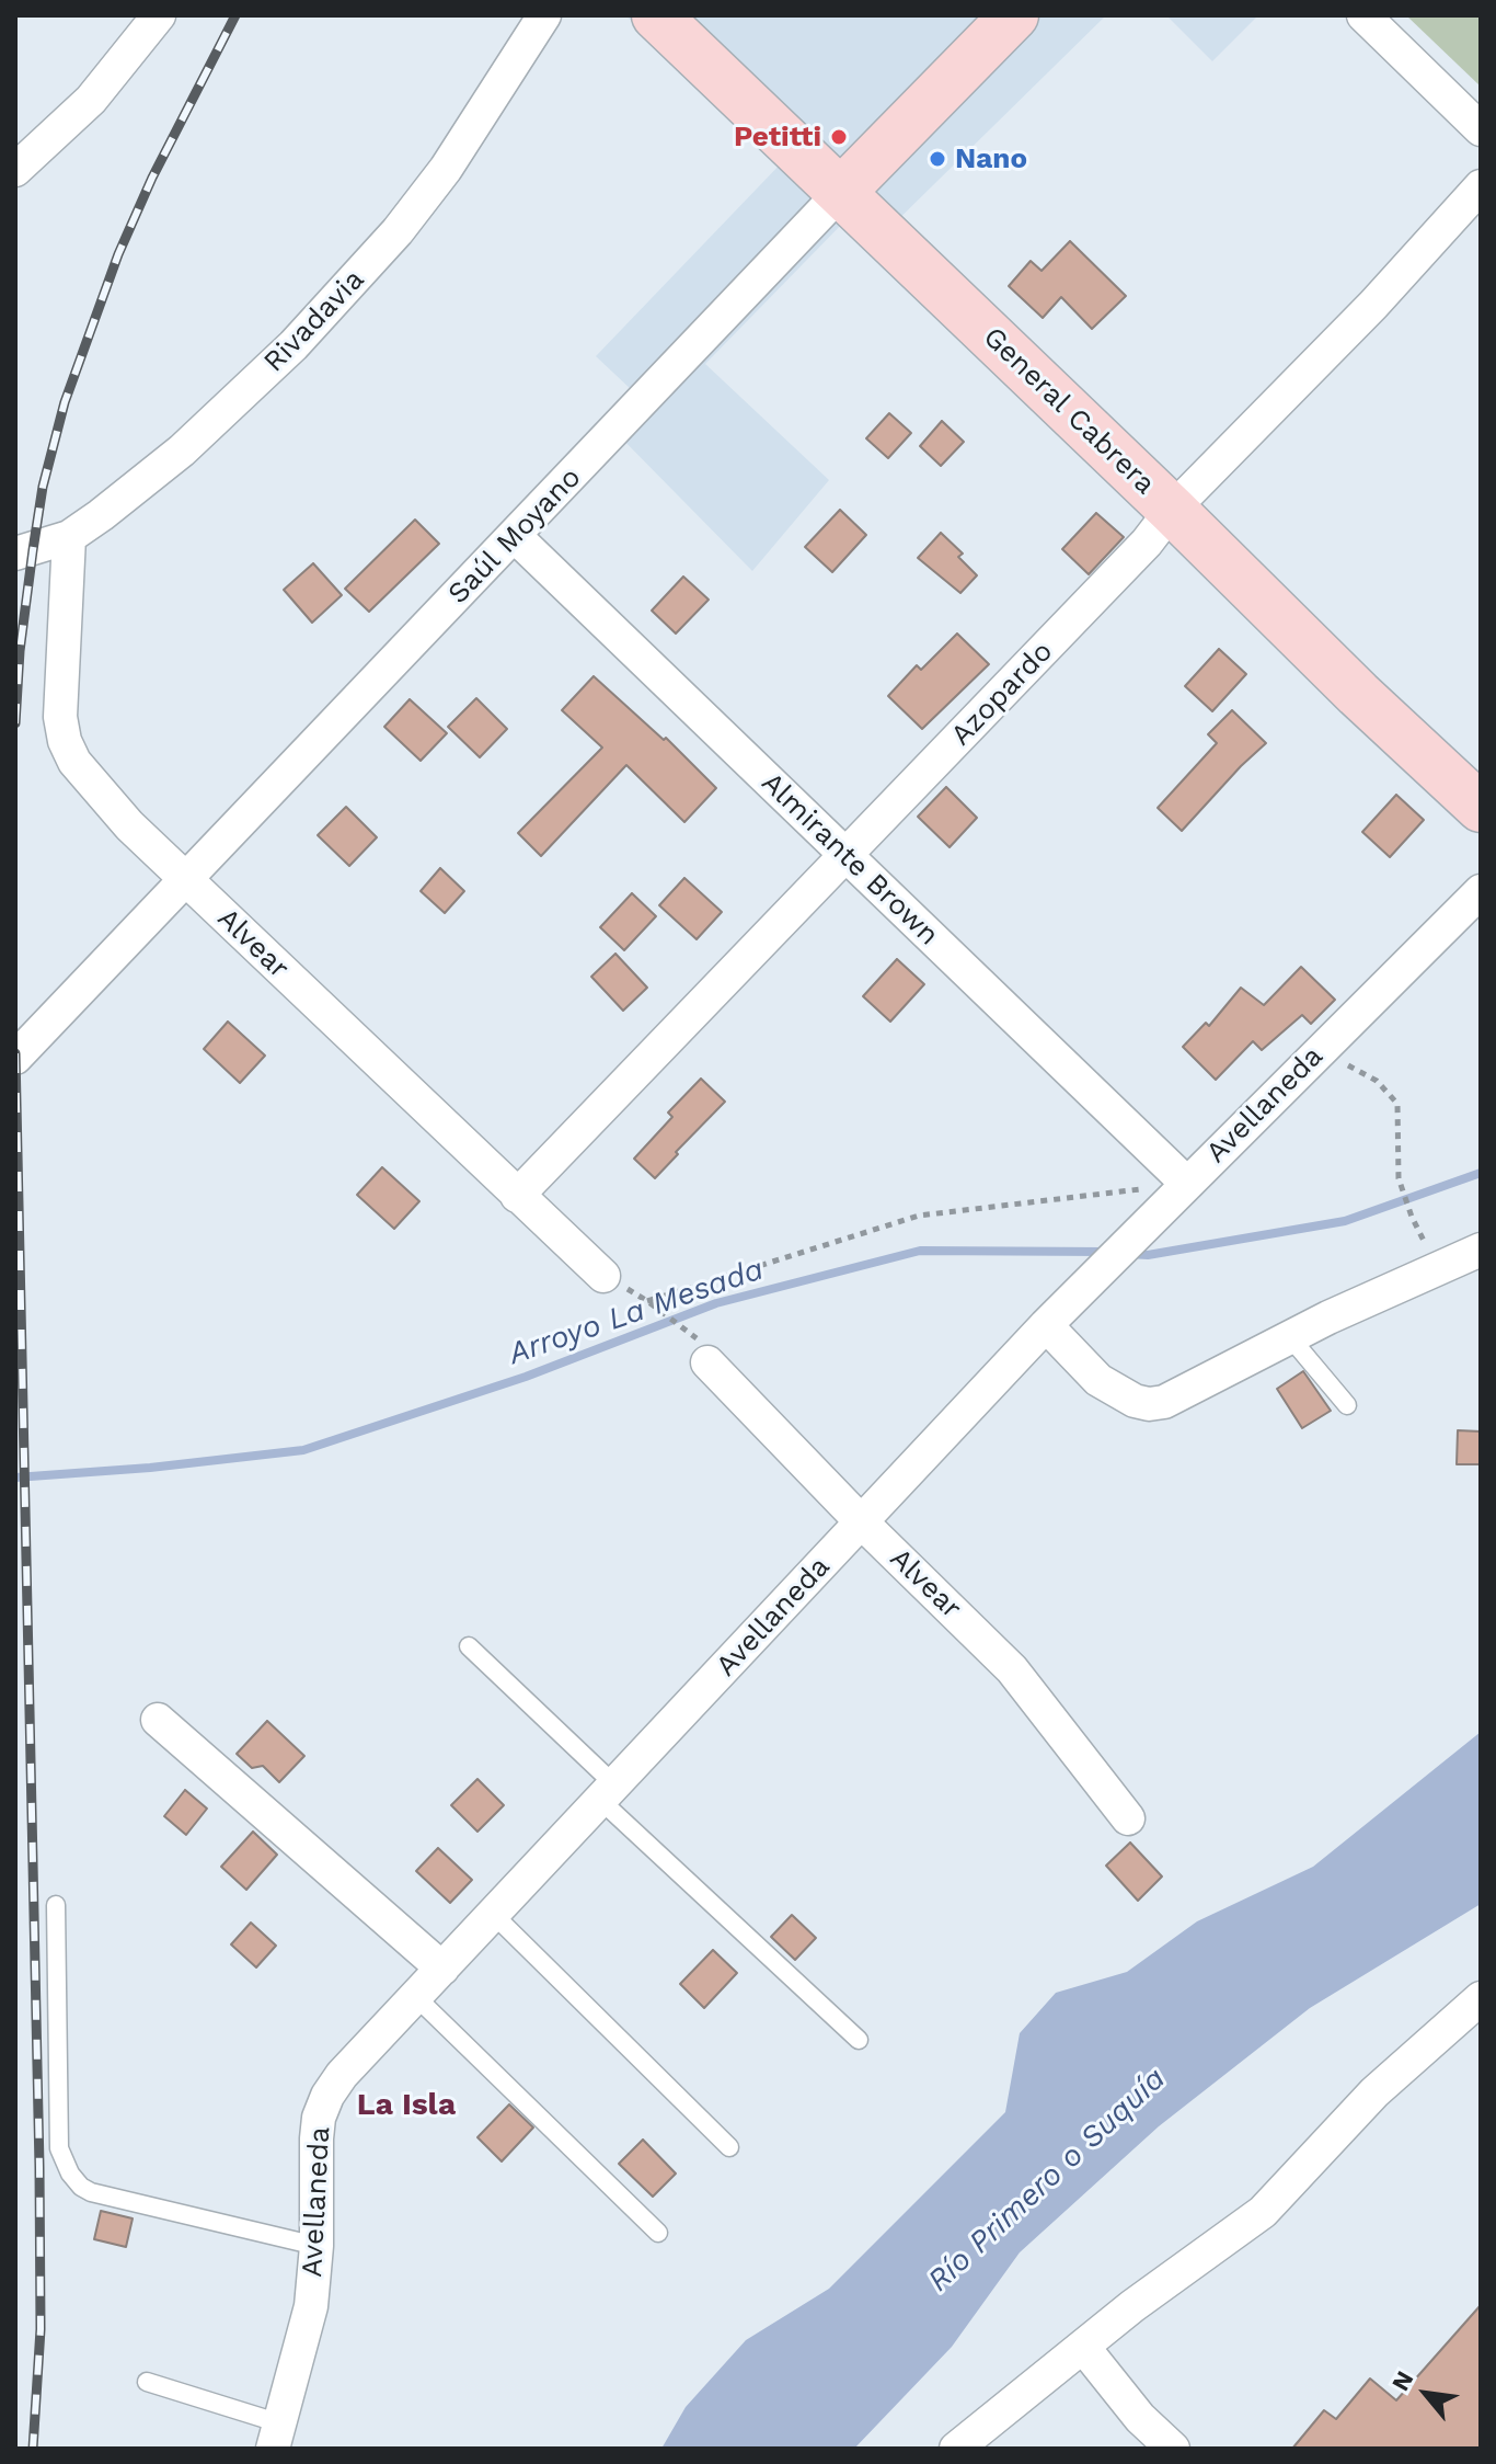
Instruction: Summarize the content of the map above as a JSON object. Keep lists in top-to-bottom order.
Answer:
{
  "streets": {
    "street": [
      "Rivadavia",
      "General Cabrera",
      "Saúl Moyano",
      "Azopardo",
      "Almirante Brown",
      "Alvear",
      "Avellaneda"
    ]
  },
  "crossings": [
    ["Rivadavia", "Alvear"],
    ["General Cabrera", "Saúl Moyano"],
    ["General Cabrera", "Azopardo"],
    ["Saúl Moyano", "Almirante Brown"],
    ["Saúl Moyano", "Alvear"],
    ["Azopardo", "Almirante Brown"],
    ["Azopardo", "Alvear"],
    ["Almirante Brown", "Avellaneda"],
    ["Alvear", "Avellaneda"]
  ],
  "districts": ["La Isla"],
  "water": ["Arroyo La Mesada", "Río Primero o Suquía"],
  "places": ["Petitti", "Nano"],
  "north": "top left"
}
